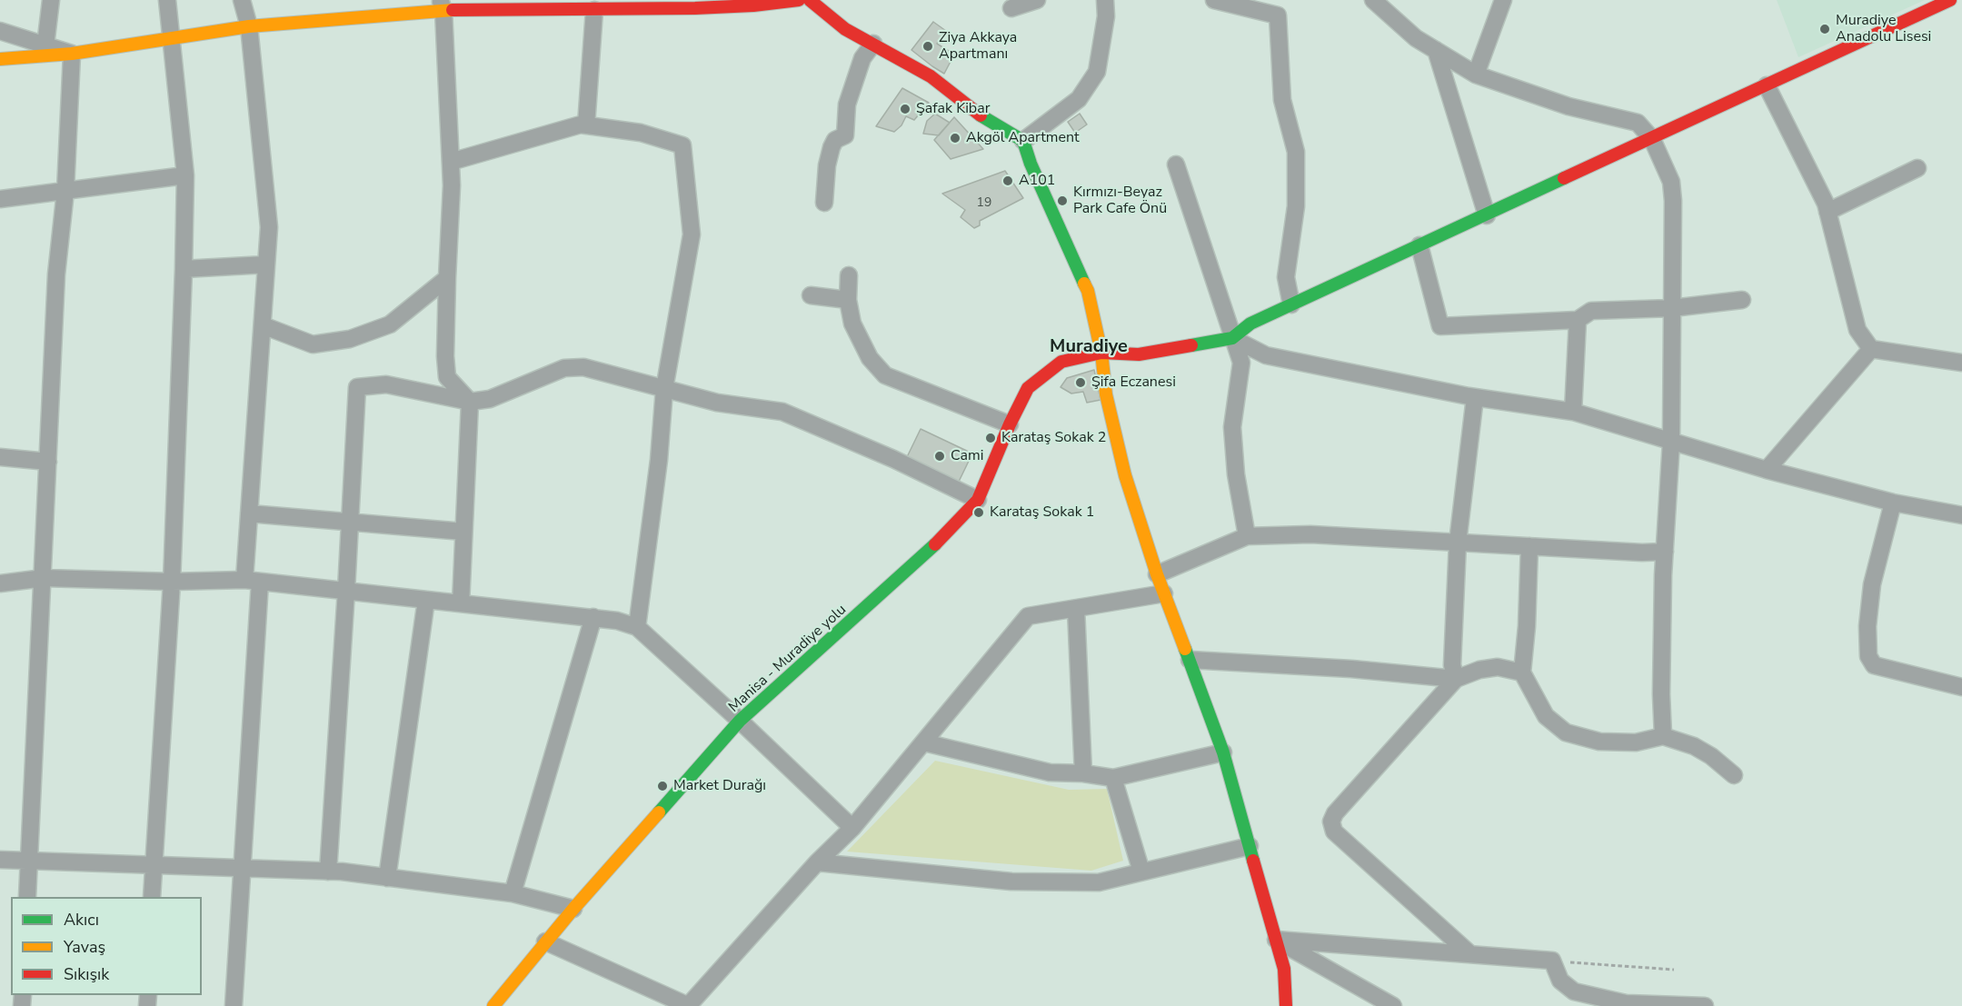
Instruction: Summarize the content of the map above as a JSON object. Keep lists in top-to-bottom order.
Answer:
{
  "streets": {
    "main road": ["Manisa - Muradiye yolu"]
  },
  "districts": ["Muradiye"],
  "places": [
    "Muradiye Anadolu Lisesi",
    "Ziya Akkaya Apartmanı",
    "Şafak Kibar",
    "Akgöl Apartment",
    "A101",
    "Kırmızı-Beyaz Park Cafe Önü",
    "Şifa Eczanesi",
    "Karataş Sokak 2",
    "Cami",
    "Karataş Sokak 1",
    "Market Durağı"
  ],
  "house_numbers": ["19"],
  "legend": ["Akıcı", "Yavaş", "Sıkışık"]
}
